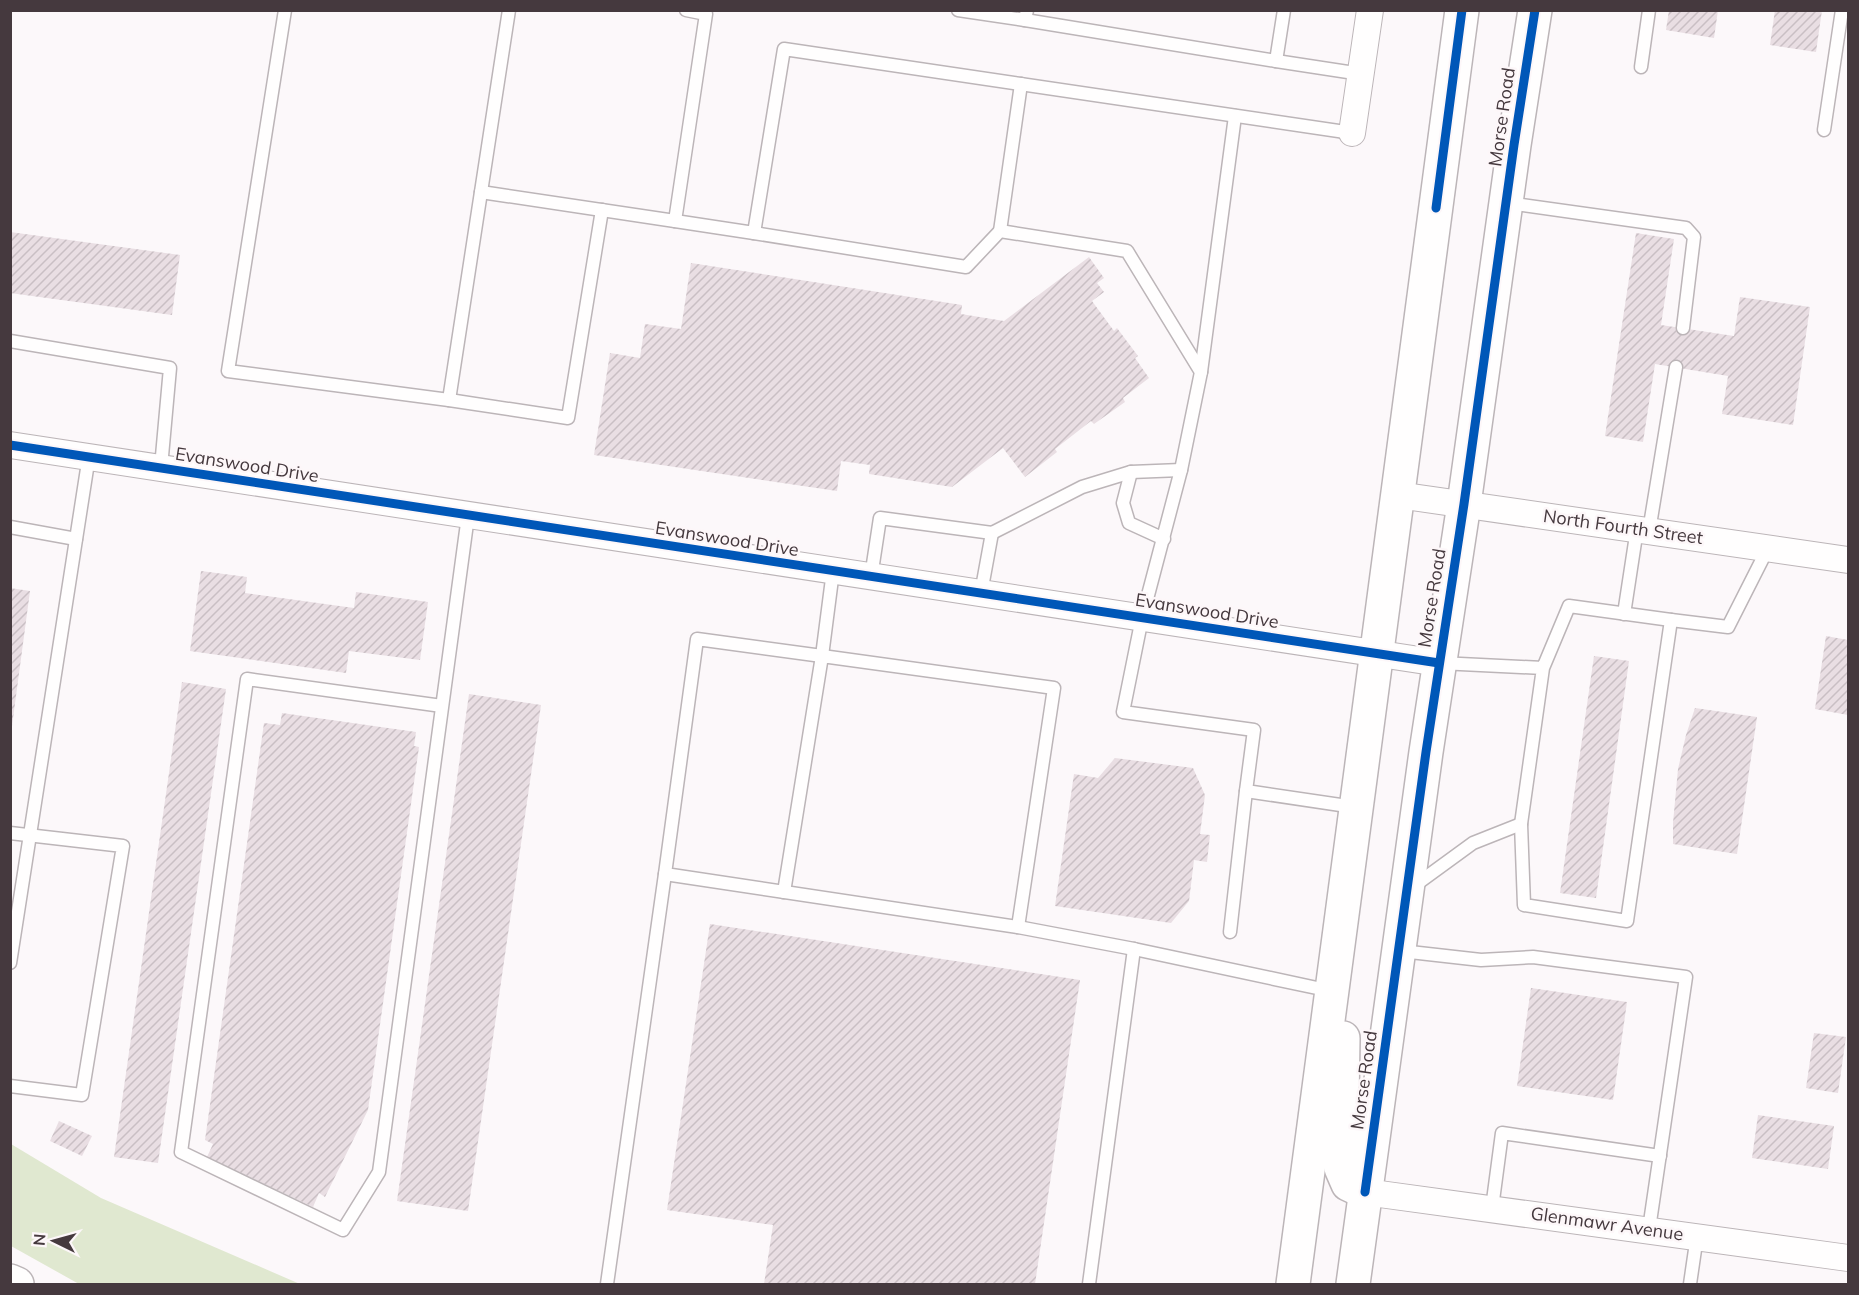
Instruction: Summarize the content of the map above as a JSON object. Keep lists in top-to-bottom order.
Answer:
{
  "streets": {
    "main road": ["Morse Road"],
    "street": ["Evanswood Drive", "North Fourth Street", "Glenmawr Avenue"]
  },
  "crossings": [
    ["Morse Road", "Evanswood Drive"],
    ["Morse Road", "North Fourth Street"],
    ["Morse Road", "Glenmawr Avenue"]
  ],
  "north": "left"
}
